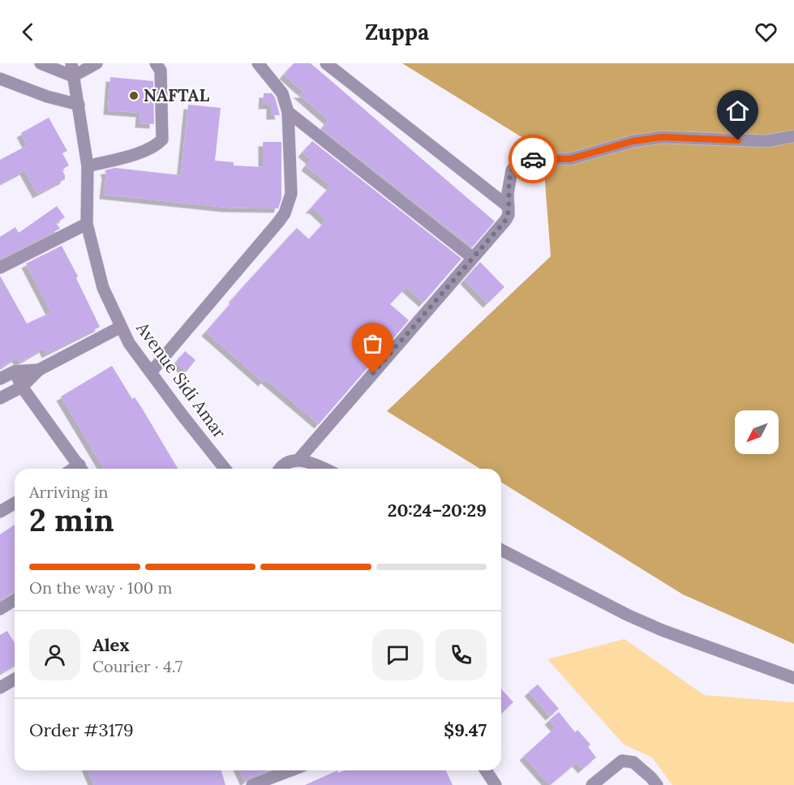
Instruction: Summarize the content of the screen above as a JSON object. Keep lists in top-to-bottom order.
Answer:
{
  "streets": {
    "street": ["Avenue Sidi Amar"]
  },
  "places": ["NAFTAL"],
  "north": "bottom left",
  "page": {
    "header": "Zuppa",
    "heading": ["2 min", "Arriving in", "20:24–20:29"],
    "panel": [
      "Alex",
      "Courier · 4.7",
      "Order #3179",
      "$9.47"
    ],
    "bar": "On the way · 100 m"
  }
}
